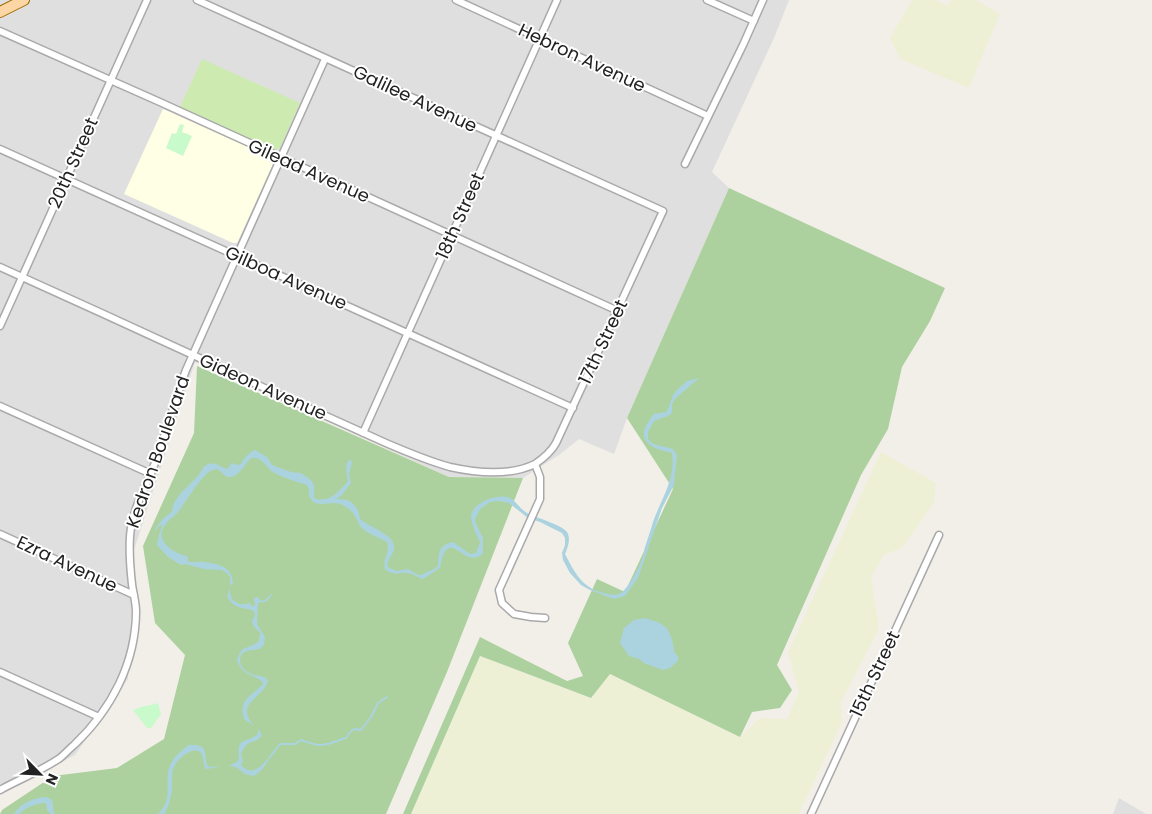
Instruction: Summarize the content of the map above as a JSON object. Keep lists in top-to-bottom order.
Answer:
{
  "streets": {
    "street": [
      "Hebron Avenue",
      "Galilee Avenue",
      "20th Street",
      "Gilead Avenue",
      "18th Street",
      "Gilboa Avenue",
      "17th Street",
      "Gideon Avenue",
      "Kedron Boulevard",
      "Ezra Avenue",
      "15th Street"
    ]
  },
  "crossings": [
    ["Hebron Avenue", "18th Street"],
    ["Galilee Avenue", "18th Street"],
    ["Galilee Avenue", "17th Street"],
    ["Galilee Avenue", "Kedron Boulevard"],
    ["20th Street", "Gilead Avenue"],
    ["20th Street", "Gilboa Avenue"],
    ["20th Street", "Gideon Avenue"],
    ["Gilead Avenue", "18th Street"],
    ["Gilead Avenue", "17th Street"],
    ["Gilead Avenue", "Kedron Boulevard"],
    ["18th Street", "Gilboa Avenue"],
    ["18th Street", "Gideon Avenue"],
    ["Gilboa Avenue", "17th Street"],
    ["Gilboa Avenue", "Kedron Boulevard"],
    ["17th Street", "Gideon Avenue"],
    ["Gideon Avenue", "Kedron Boulevard"],
    ["Kedron Boulevard", "Ezra Avenue"]
  ],
  "north": "bottom right"
}
